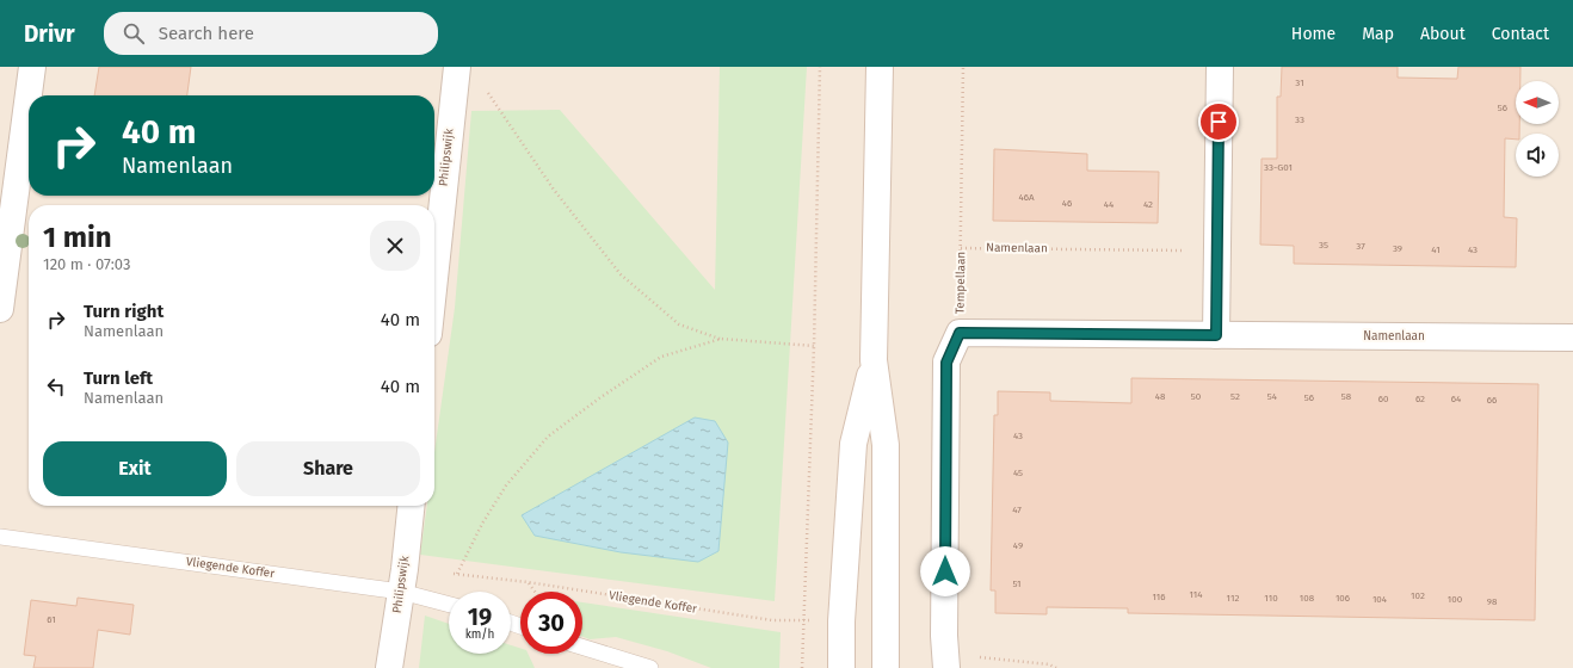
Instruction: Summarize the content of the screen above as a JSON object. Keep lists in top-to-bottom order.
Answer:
{
  "streets": {
    "street": ["Philipswijk", "Namenlaan"],
    "lane": ["Vliegende Koffer"],
    "path": ["Tempellaan"]
  },
  "crossings": [
    ["Philipswijk", "Vliegende Koffer"],
    ["Namenlaan", "Tempellaan"]
  ],
  "house_numbers": [
    "31",
    "56",
    "33",
    "33-G01",
    "46A",
    "46",
    "44",
    "42",
    "35",
    "37",
    "39",
    "41",
    "43",
    "48",
    "50",
    "52",
    "54",
    "58",
    "56",
    "60",
    "62",
    "64",
    "66",
    "43",
    "45",
    "47",
    "49",
    "51",
    "114",
    "102",
    "116",
    "112",
    "110",
    "108",
    "106",
    "104",
    "100",
    "98",
    "61"
  ],
  "north": "left",
  "page": {
    "header": "Drivr",
    "search": "Search here",
    "nav": [
      "Home",
      "Map",
      "About",
      "Contact"
    ],
    "turn": ["40 m", "Namenlaan"],
    "heading": ["1 min", "120 m · 07:03"],
    "list": [
      {
        "name": "Turn right",
        "note": "Namenlaan",
        "value": "40 m"
      },
      {
        "name": "Turn left",
        "note": "Namenlaan",
        "value": "40 m"
      }
    ],
    "buttons": ["Exit", "Share"],
    "speed": "19 km/h",
    "limit": "30"
  }
}
